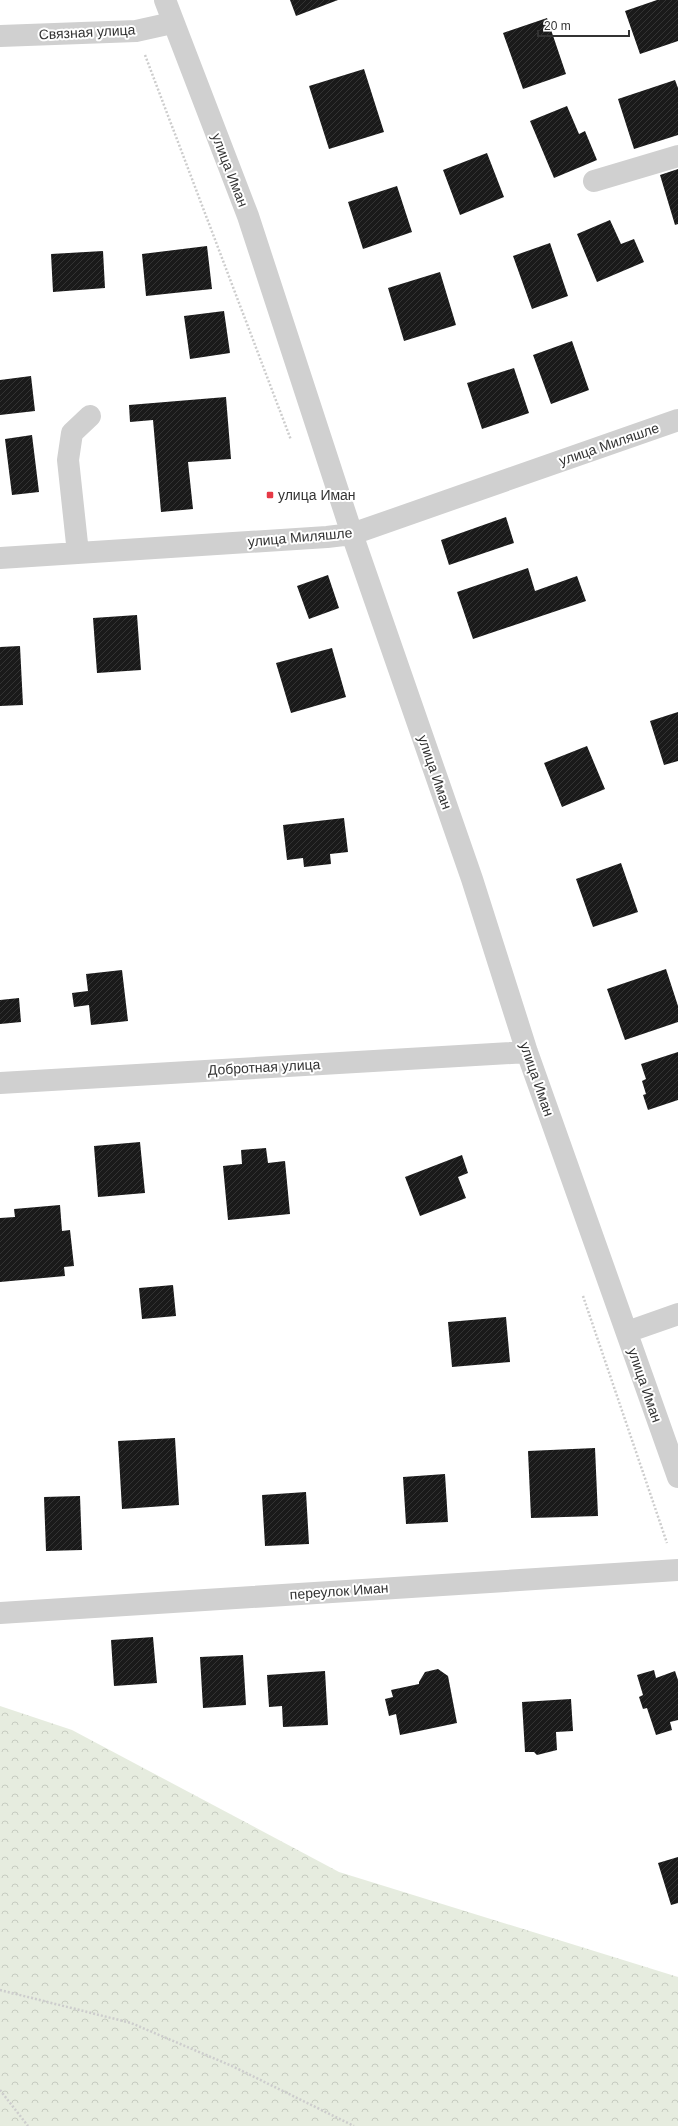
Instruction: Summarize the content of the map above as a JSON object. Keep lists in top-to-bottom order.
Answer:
{
  "streets": {
    "street": [
      "Связная улица",
      "улица Иман",
      "улица Миляшле",
      "Добротная улица",
      "переулок Иман"
    ]
  },
  "crossings": [
    ["Связная улица", "улица Иман"],
    ["улица Иман", "улица Миляшле"],
    ["улица Иман", "Добротная улица"]
  ],
  "places": {
    "transit": ["улица Иман"]
  },
  "scale_bar": "20 m"
}
